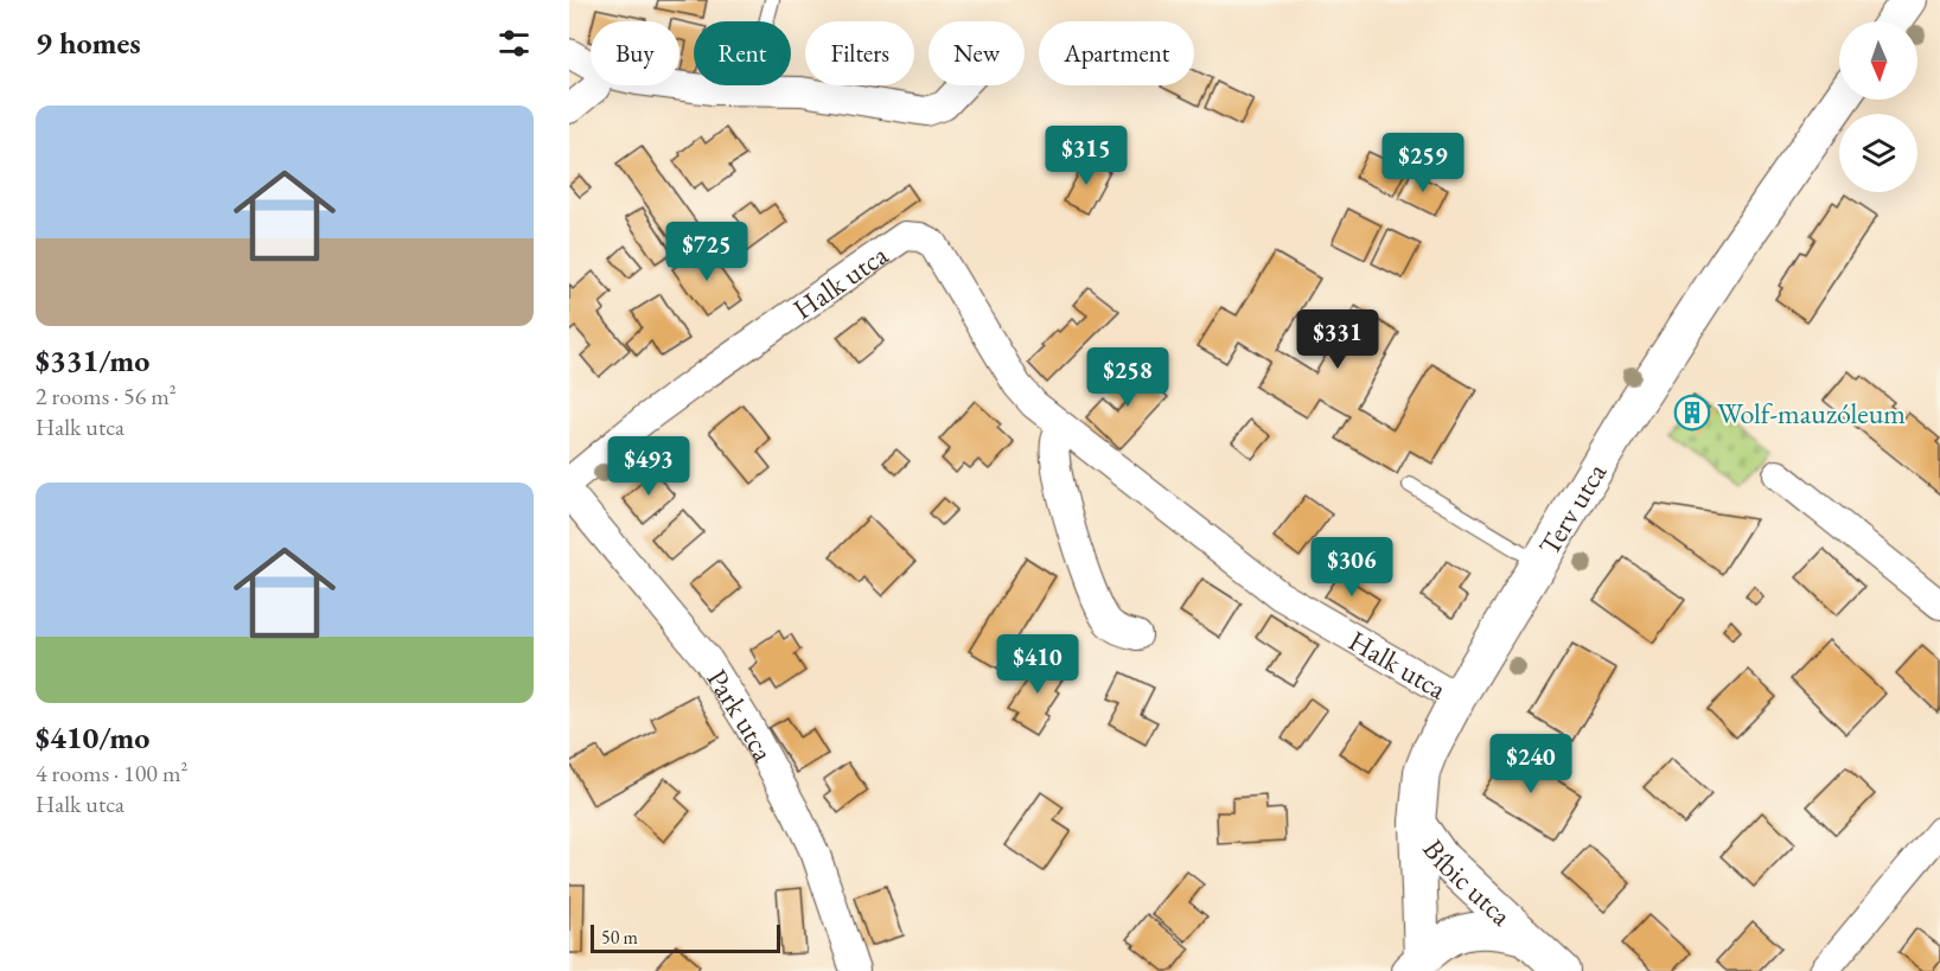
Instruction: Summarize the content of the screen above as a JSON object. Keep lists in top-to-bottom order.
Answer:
{
  "streets": {
    "street": [
      "Halk utca",
      "Terv utca",
      "Park utca",
      "Bíbic utca"
    ]
  },
  "crossings": [
    ["Halk utca", "Terv utca"],
    ["Terv utca", "Bíbic utca"]
  ],
  "places": {
    "building": ["Wolf-mauzóleum"]
  },
  "scale_bar": "50 m",
  "north": "bottom",
  "page": {
    "heading": "9 homes",
    "chip": [
      "Buy",
      "Rent",
      "Filters",
      "New",
      "Apartment"
    ],
    "list": [
      {
        "name": "$331/mo",
        "note": "2 rooms · 56 m² · Halk utca"
      },
      {
        "name": "$410/mo",
        "note": "4 rooms · 100 m² · Halk utca"
      }
    ],
    "price": [
      "$315",
      "$259",
      "$725",
      "$331",
      "$258",
      "$493",
      "$306",
      "$410",
      "$240"
    ],
    "scale": "50 m"
  }
}
